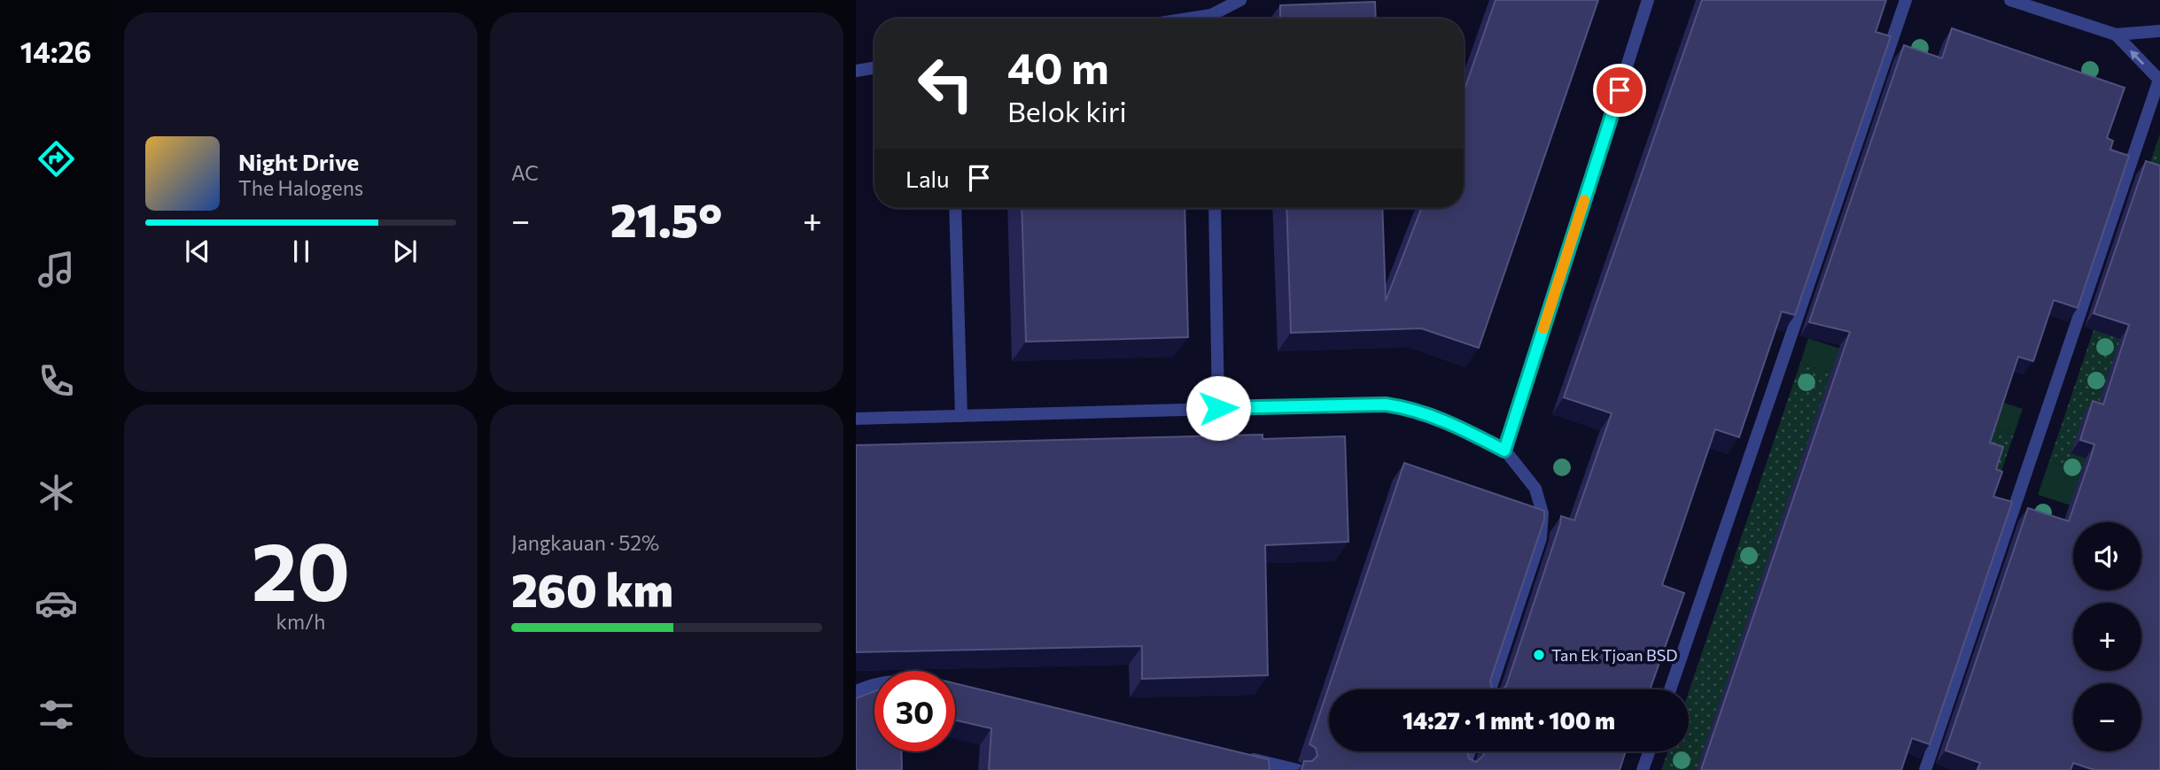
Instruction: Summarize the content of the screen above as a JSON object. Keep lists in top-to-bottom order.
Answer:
{
  "places": ["Tan Ek Tjoan BSD"],
  "page": {
    "tabs": "14:26",
    "tile": [
      "AC",
      ["20", "km/h"],
      ["Jangkauan · 52%", "260 km"]
    ],
    "turn": ["40 m", "Belok kiri"],
    "song": ["Night Drive", "The Halogens"],
    "then": "Lalu",
    "heat": ["−", "21.5°", "+"],
    "map_buttons": ["+", "−"],
    "limit": "30",
    "trip": "14:27 · 1 mnt · 100 m"
  }
}
